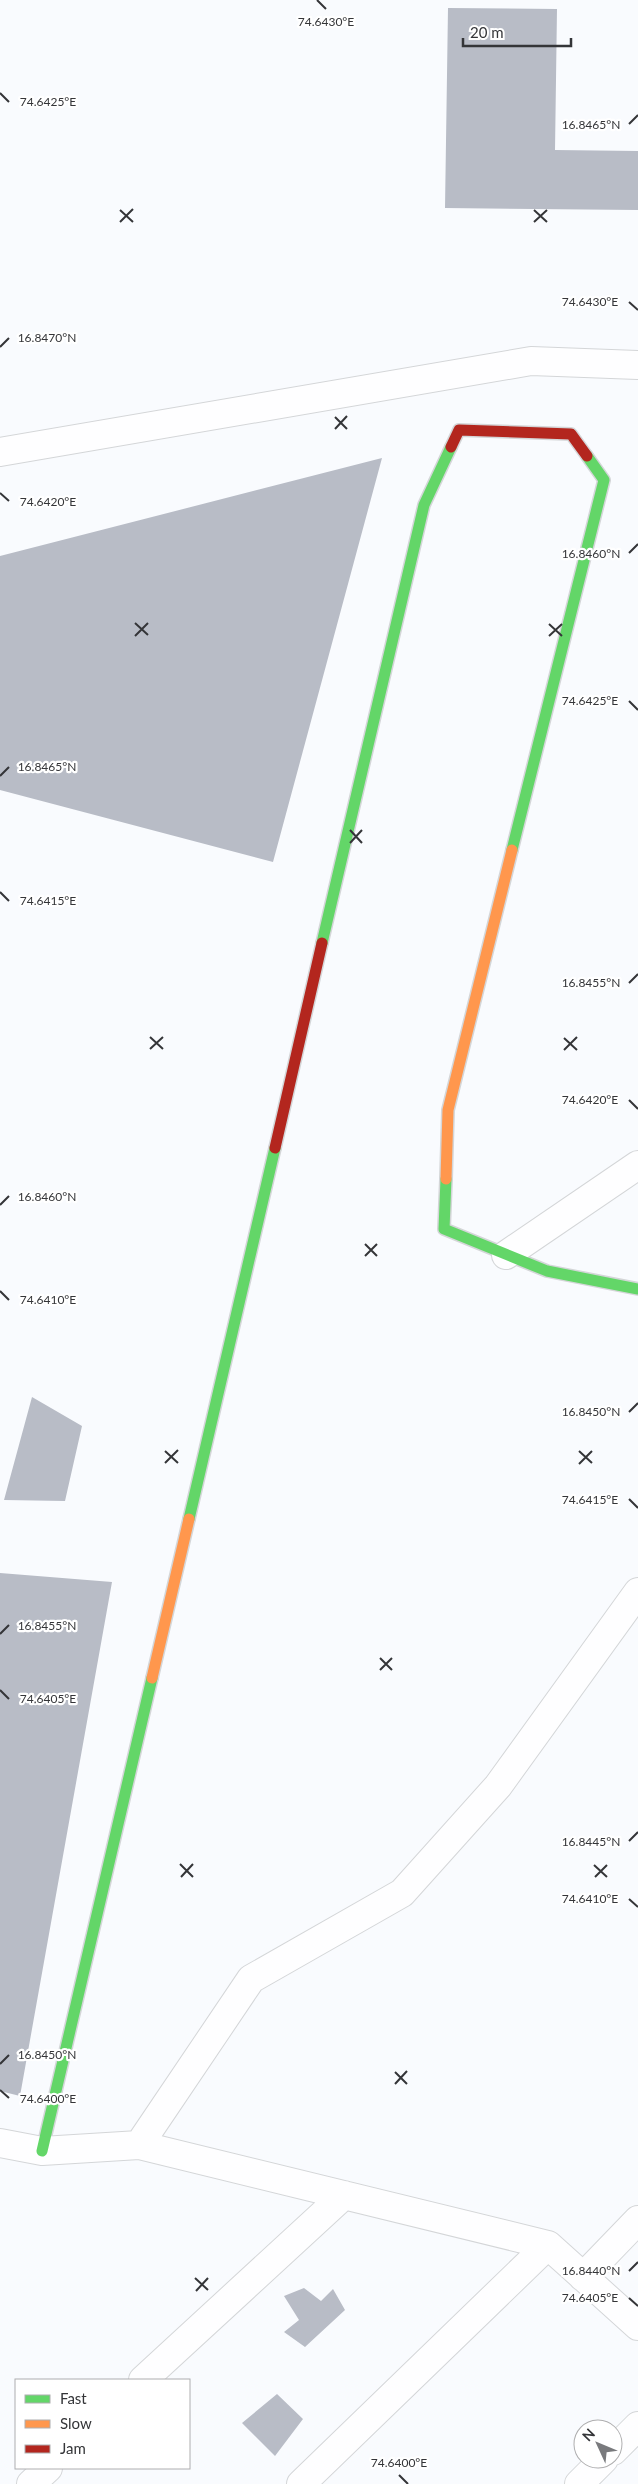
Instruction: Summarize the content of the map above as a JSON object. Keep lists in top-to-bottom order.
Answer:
{
  "legend": ["Fast", "Slow", "Jam"],
  "scale_bar": "20 m",
  "north": "top left",
  "coordinates": [
    "74.6430°E",
    "74.6425°E",
    "16.8465°N",
    "16.8470°N",
    "74.6420°E",
    "16.8460°N",
    "74.6415°E",
    "16.8455°N",
    "74.6410°E",
    "16.8450°N",
    "74.6405°E",
    "16.8445°N",
    "74.6400°E",
    "16.8440°N"
  ]
}
